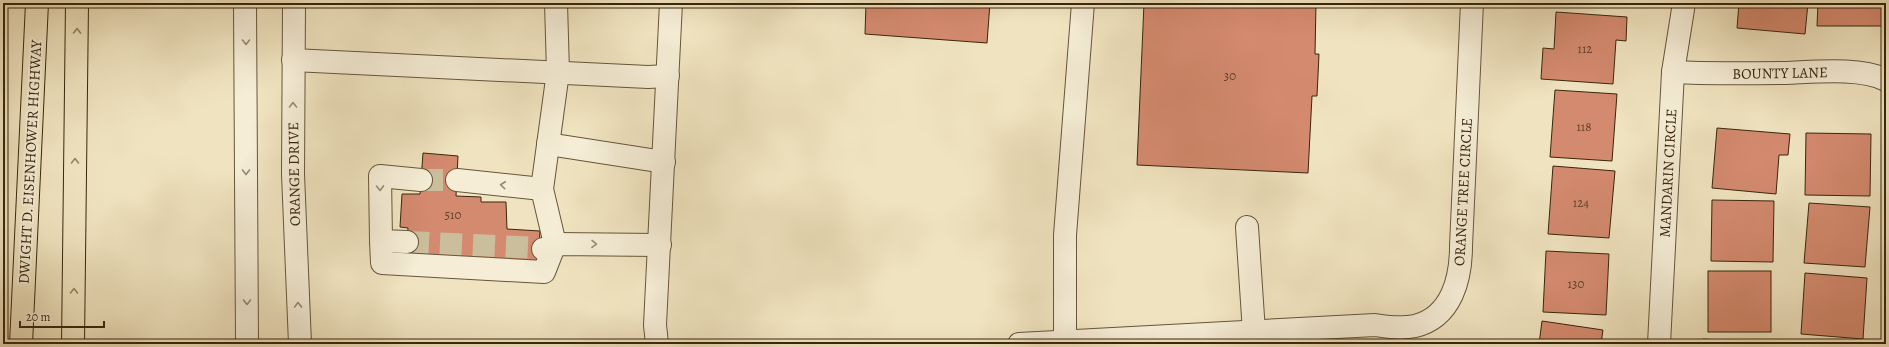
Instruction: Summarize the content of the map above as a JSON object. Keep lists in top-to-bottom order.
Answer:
{
  "streets": {
    "highway": ["DWIGHT D. EISENHOWER HIGHWAY"],
    "street": [
      "BOUNTY LANE",
      "MANDARIN CIRCLE",
      "ORANGE DRIVE",
      "ORANGE TREE CIRCLE"
    ]
  },
  "crossings": [
    ["BOUNTY LANE", "MANDARIN CIRCLE"]
  ],
  "house_numbers": [
    "112",
    "30",
    "118",
    "124",
    "510",
    "130"
  ],
  "scale_bar": "20 m"
}
